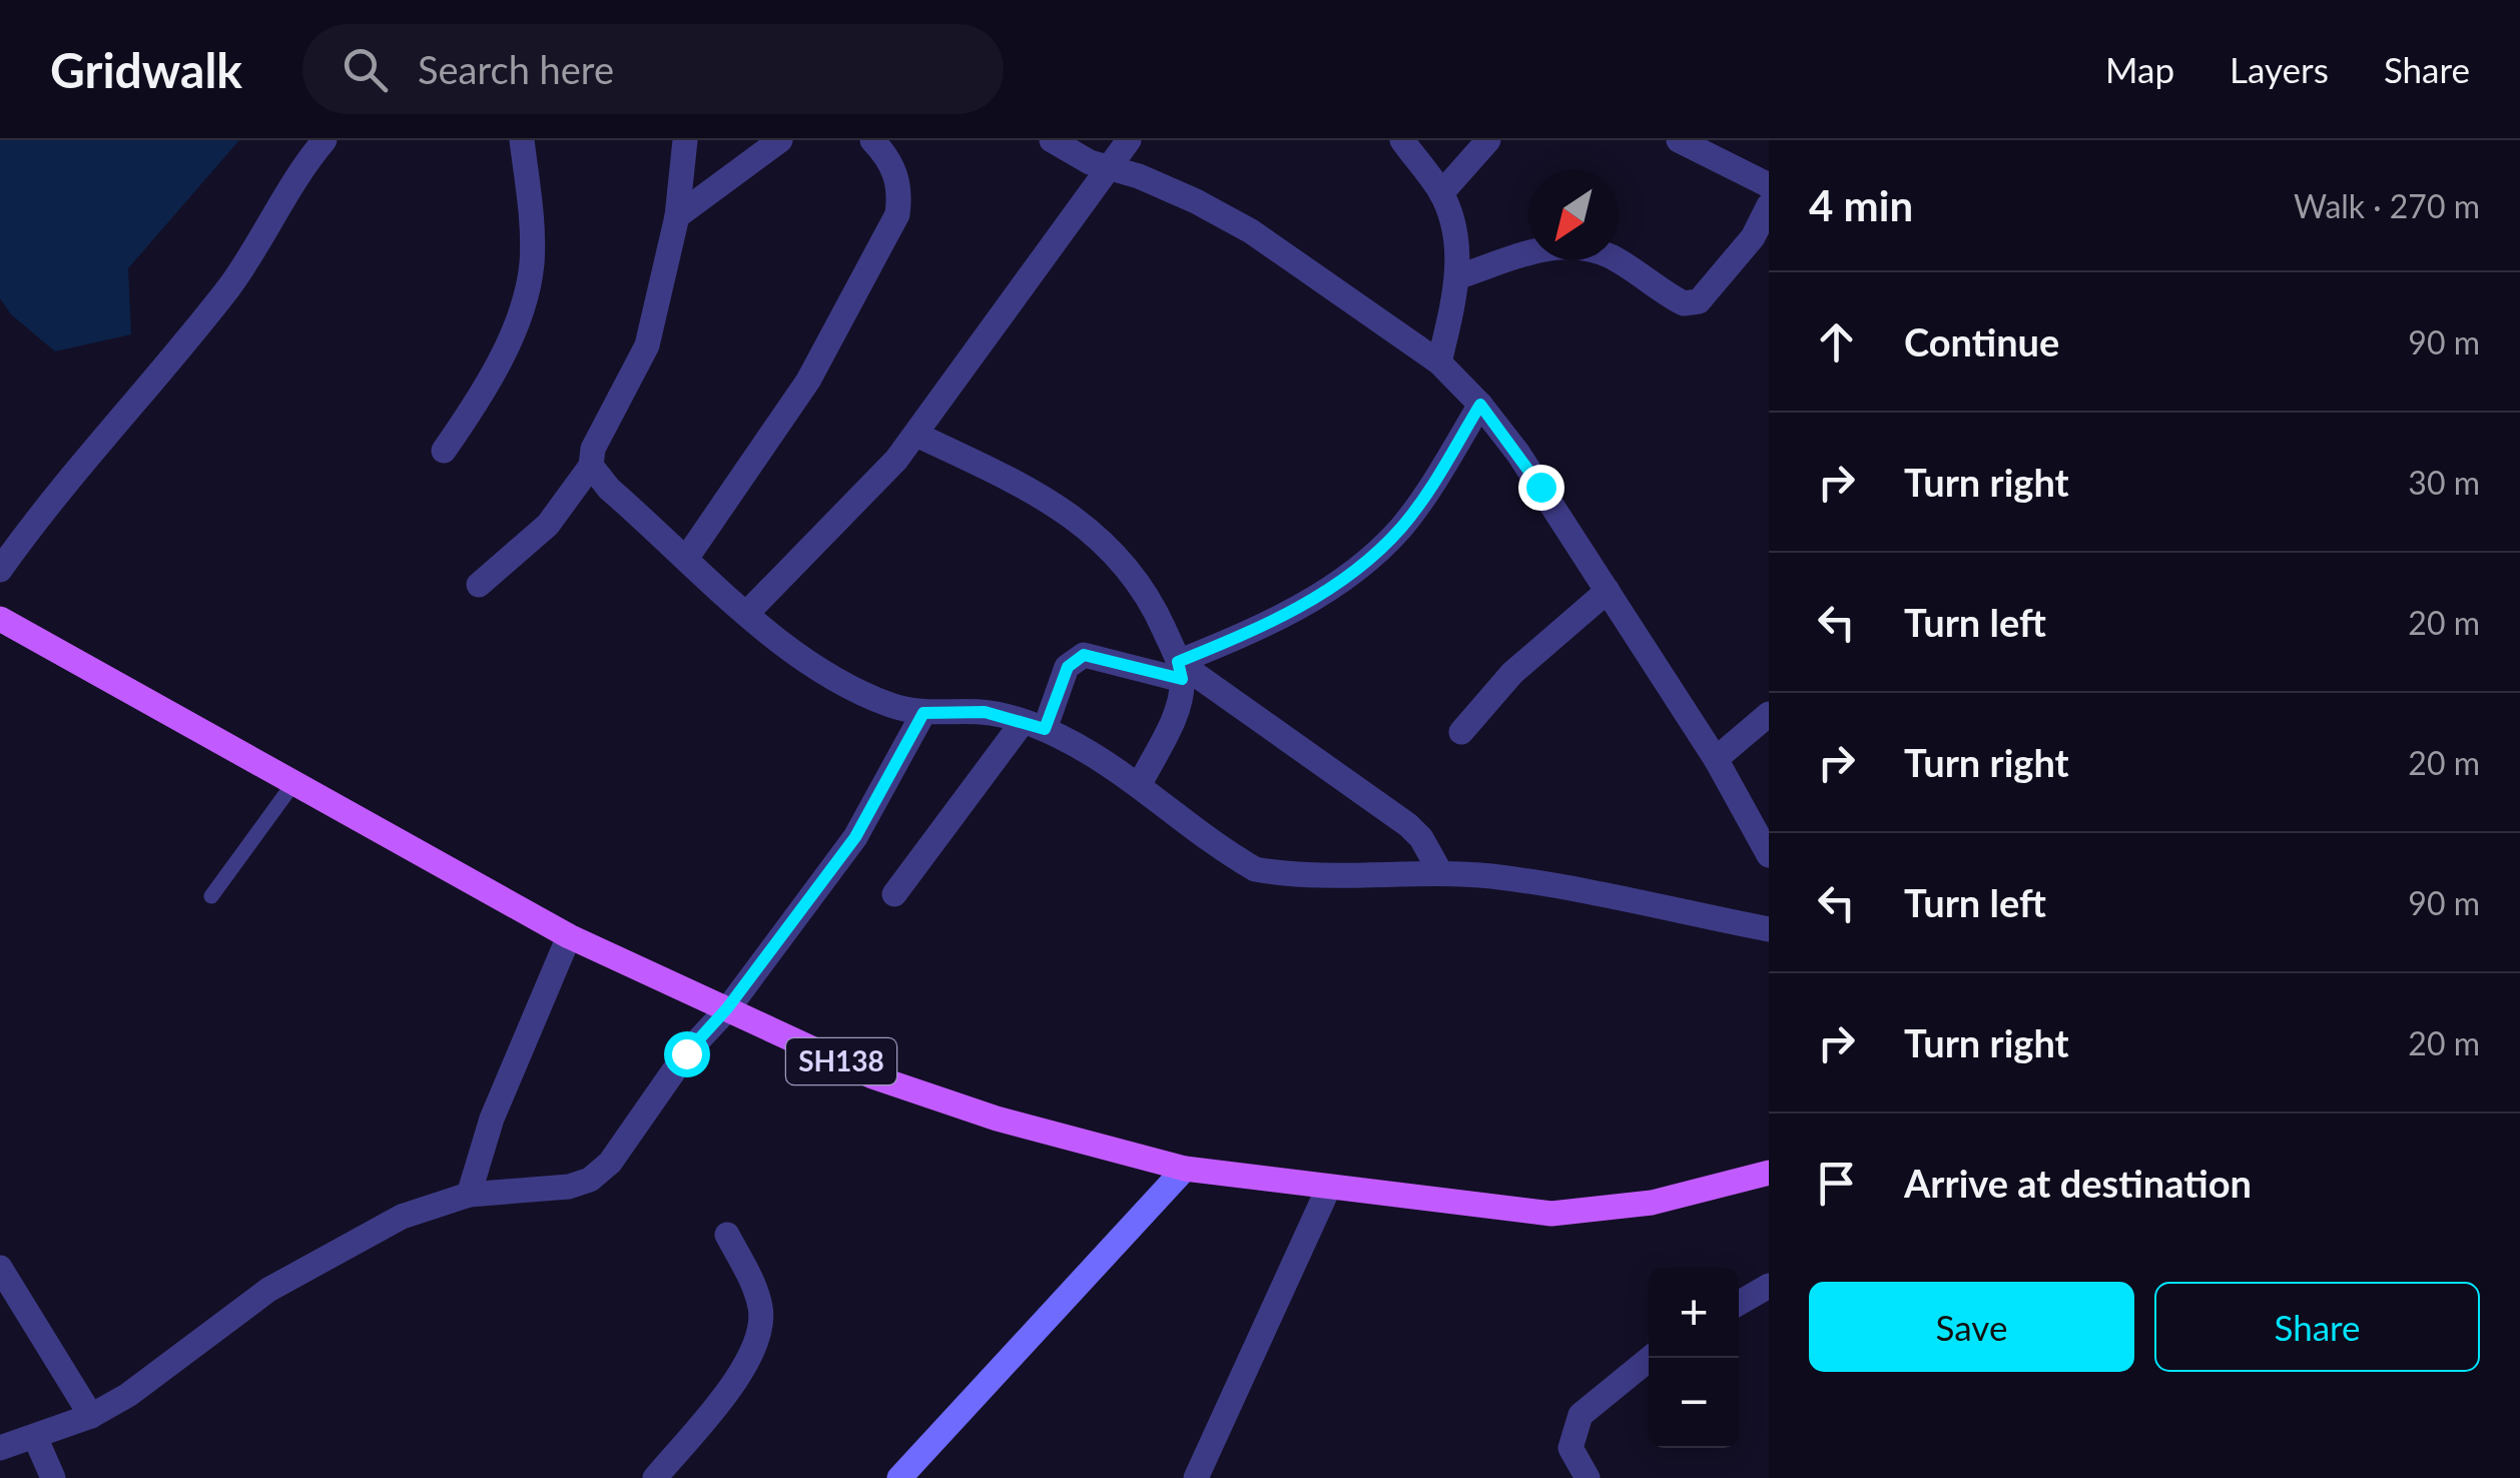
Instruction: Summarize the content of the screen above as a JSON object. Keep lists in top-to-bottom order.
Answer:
{
  "streets": {
    "main road": ["SH138"]
  },
  "north": "bottom left",
  "page": {
    "header": "Gridwalk",
    "search": "Search here",
    "nav": ["Map", "Layers", "Share"],
    "heading": ["4 min", "Walk · 270 m"],
    "list": [
      ["Continue", "90 m"],
      ["Turn right", "30 m"],
      ["Turn left", "20 m"],
      ["Turn right", "20 m"],
      ["Turn left", "90 m"],
      ["Turn right", "20 m"],
      "Arrive at destination"
    ],
    "buttons": ["Save", "Share"],
    "map_buttons": ["+", "−"]
  }
}
